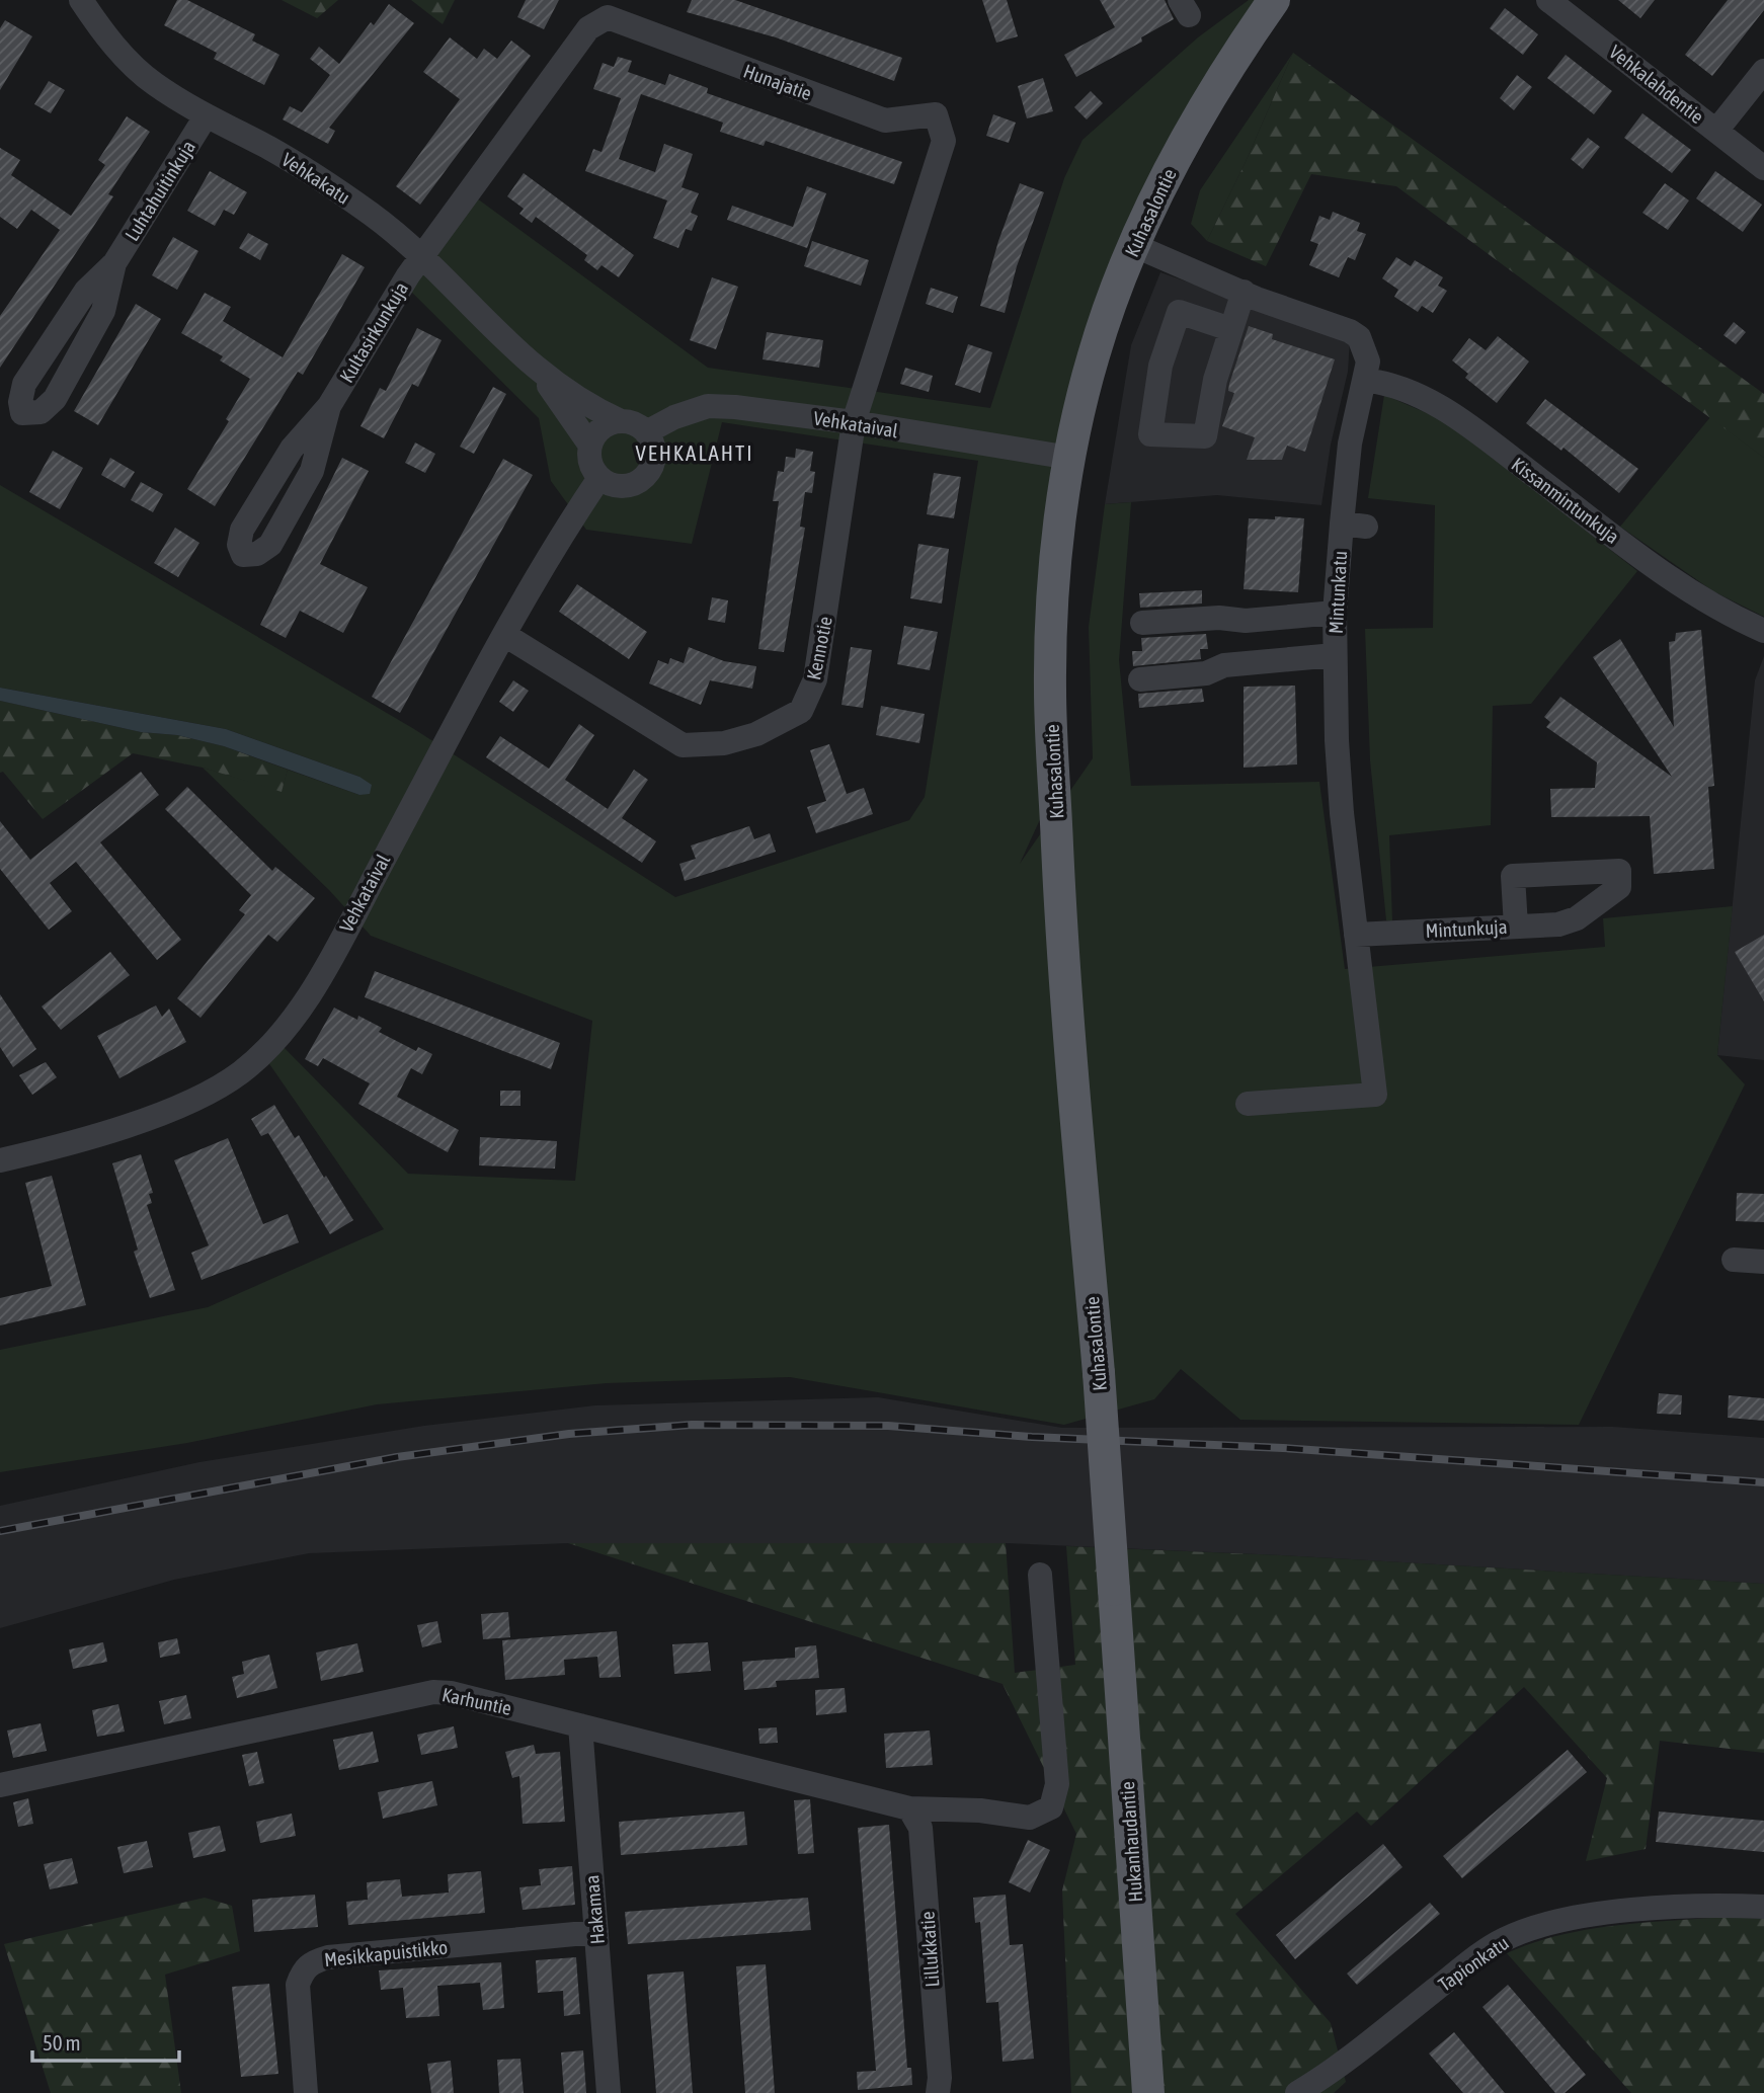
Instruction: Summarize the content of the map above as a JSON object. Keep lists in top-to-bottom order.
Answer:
{
  "streets": {
    "main road": ["Kuhasalontie", "Hukanhaudantie"],
    "street": [
      "Hunajatie",
      "Vehkalahdentie",
      "Vehkakatu",
      "Luhtahuitinkuja",
      "Kultasirkunkuja",
      "Vehkataival",
      "Kissanmintunkuja",
      "Mintunkatu",
      "Kennotie",
      "Mintunkuja",
      "Karhuntie",
      "Hakamaa",
      "Lillukkatie",
      "Mesikkapuistikko",
      "Tapionkatu"
    ]
  },
  "crossings": [
    ["Hunajatie", "Vehkakatu"],
    ["Hunajatie", "Kultasirkunkuja"],
    ["Hunajatie", "Vehkataival"],
    ["Hunajatie", "Kennotie"],
    ["Vehkakatu", "Luhtahuitinkuja"],
    ["Vehkakatu", "Kultasirkunkuja"],
    ["Vehkakatu", "Vehkataival"],
    ["Kuhasalontie", "Vehkataival"],
    ["Kuhasalontie", "Mintunkatu"],
    ["Kuhasalontie", "Hukanhaudantie"],
    ["Vehkataival", "Kennotie"],
    ["Kissanmintunkuja", "Mintunkatu"],
    ["Mintunkatu", "Mintunkuja"],
    ["Karhuntie", "Hakamaa"],
    ["Karhuntie", "Lillukkatie"],
    ["Hakamaa", "Mesikkapuistikko"]
  ],
  "districts": ["VEHKALAHTI"],
  "scale_bar": "50 m"
}
